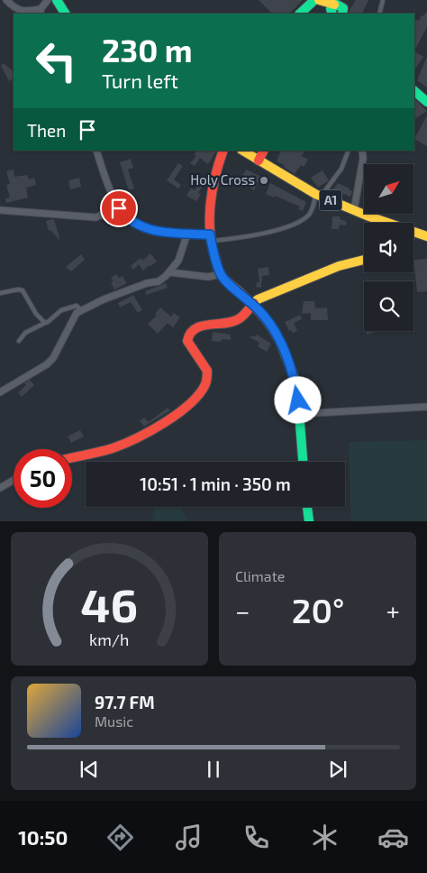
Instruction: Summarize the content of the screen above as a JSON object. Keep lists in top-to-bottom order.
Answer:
{
  "streets": {
    "main road": ["A1"]
  },
  "places": ["Holy Cross"],
  "north": "top right",
  "page": {
    "turn": ["230 m", "Turn left"],
    "then": "Then",
    "limit": "50",
    "trip": "10:51 · 1 min · 350 m",
    "tile": "Climate",
    "heat": ["−", "20°", "+"],
    "song": ["97.7 FM", "Music"],
    "tabs": "10:50",
    "gauge": ["46", "km/h"]
  }
}
